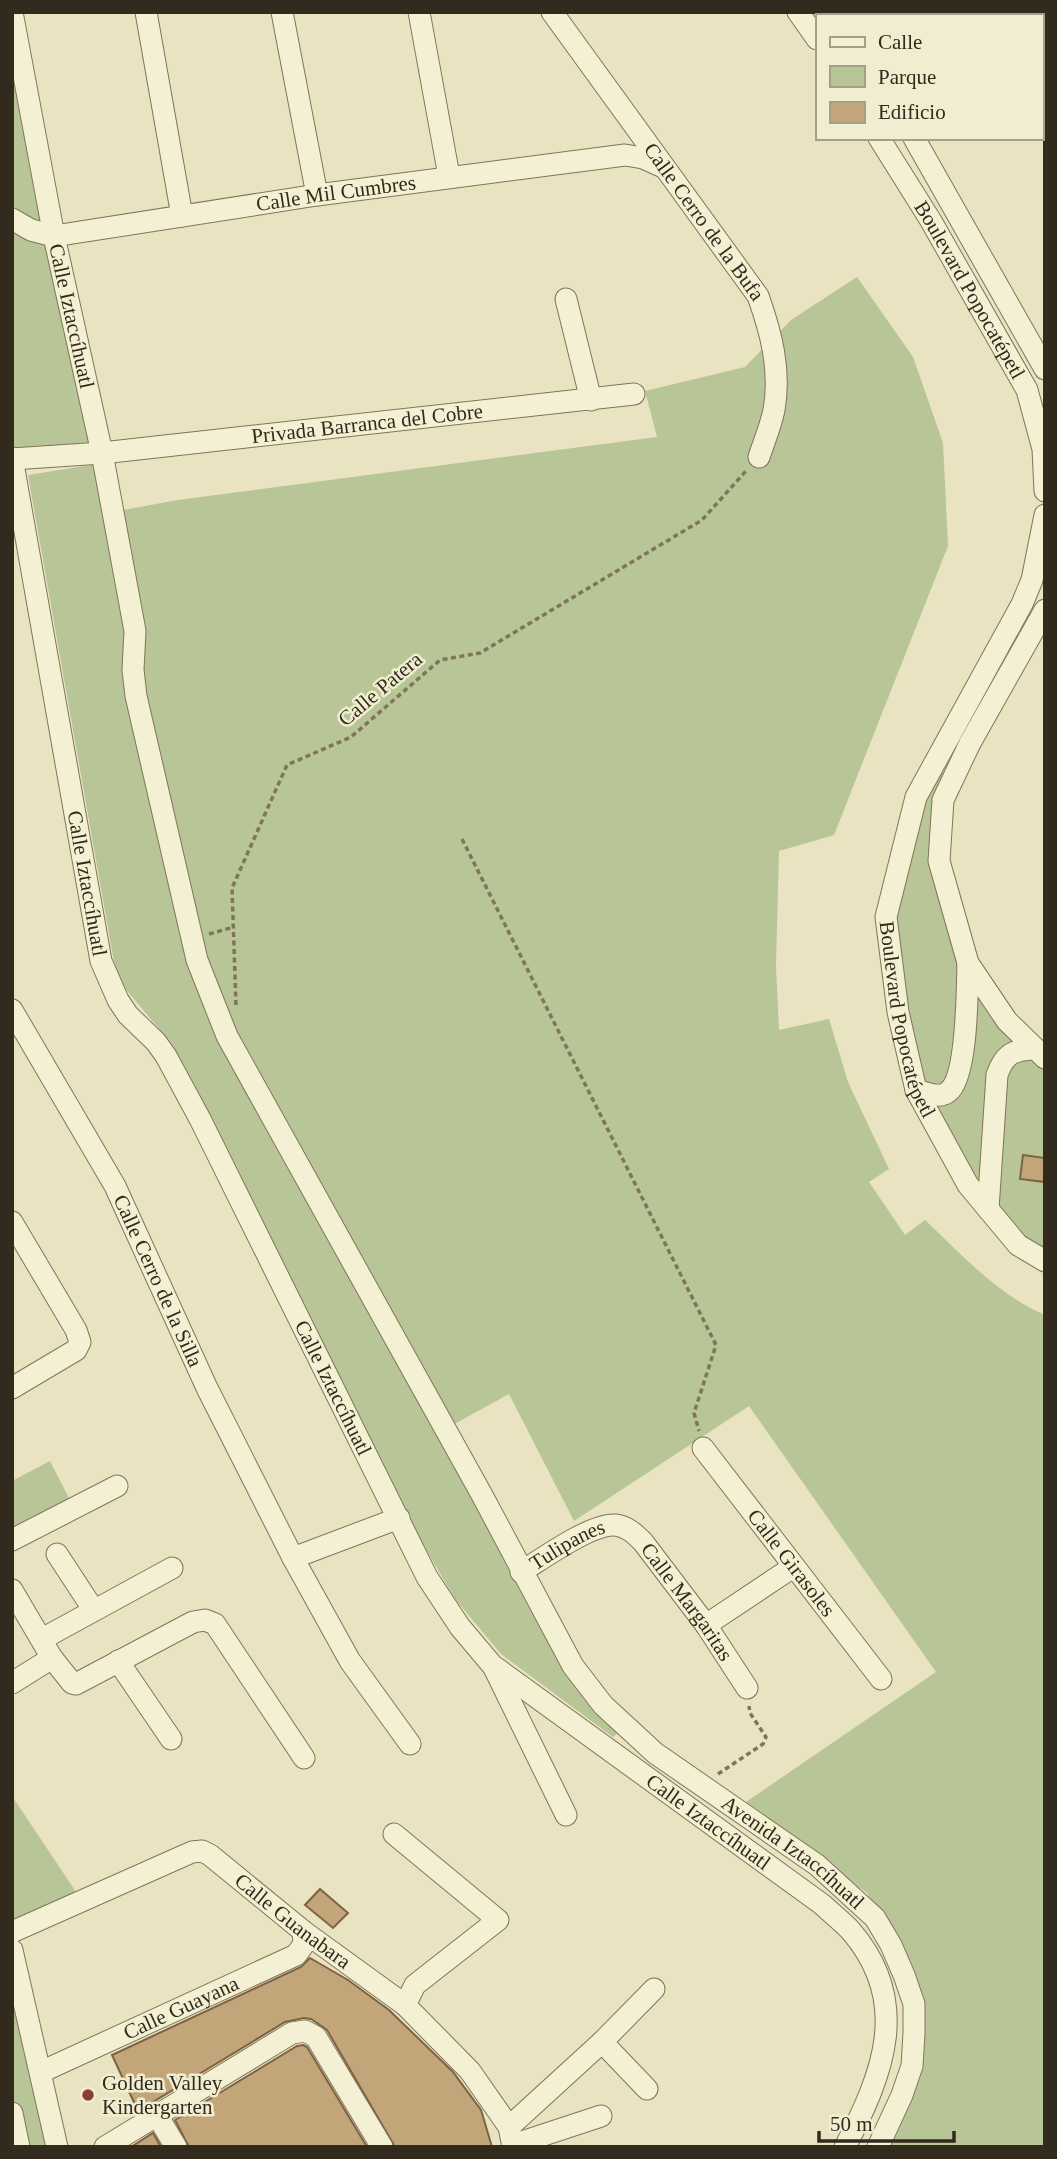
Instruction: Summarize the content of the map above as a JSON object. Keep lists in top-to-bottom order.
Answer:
{
  "streets": {
    "street": [
      "Calle Mil Cumbres",
      "Calle Cerro de la Bufa",
      "Boulevard Popocatépetl",
      "Calle Iztaccíhuatl",
      "Privada Barranca del Cobre",
      "Calle Cerro de la Silla",
      "Tulipanes",
      "Calle Girasoles",
      "Calle Margaritas",
      "Avenida Iztaccíhuatl",
      "Calle Guanabara",
      "Calle Guayana"
    ],
    "path": ["Calle Patera"]
  },
  "crossings": [
    ["Calle Mil Cumbres", "Calle Cerro de la Bufa"],
    ["Calle Mil Cumbres", "Calle Iztaccíhuatl"],
    ["Calle Cerro de la Bufa", "Calle Patera"],
    ["Calle Iztaccíhuatl", "Privada Barranca del Cobre"],
    ["Calle Iztaccíhuatl", "Calle Patera"],
    ["Calle Iztaccíhuatl", "Avenida Iztaccíhuatl"],
    ["Tulipanes", "Calle Margaritas"],
    ["Tulipanes", "Avenida Iztaccíhuatl"],
    ["Calle Guanabara", "Calle Guayana"]
  ],
  "places": ["Golden Valley Kindergarten"],
  "legend": ["Calle", "Parque", "Edificio"],
  "scale_bar": "50 m"
}
